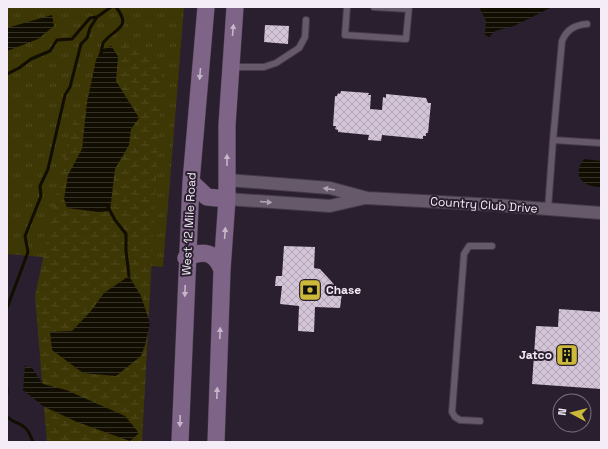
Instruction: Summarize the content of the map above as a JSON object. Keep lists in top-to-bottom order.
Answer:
{
  "streets": {
    "main road": ["West 12 Mile Road"],
    "street": ["Country Club Drive"]
  },
  "places": {
    "bank": ["Chase"],
    "building": ["Jatco"]
  },
  "north": "left"
}
